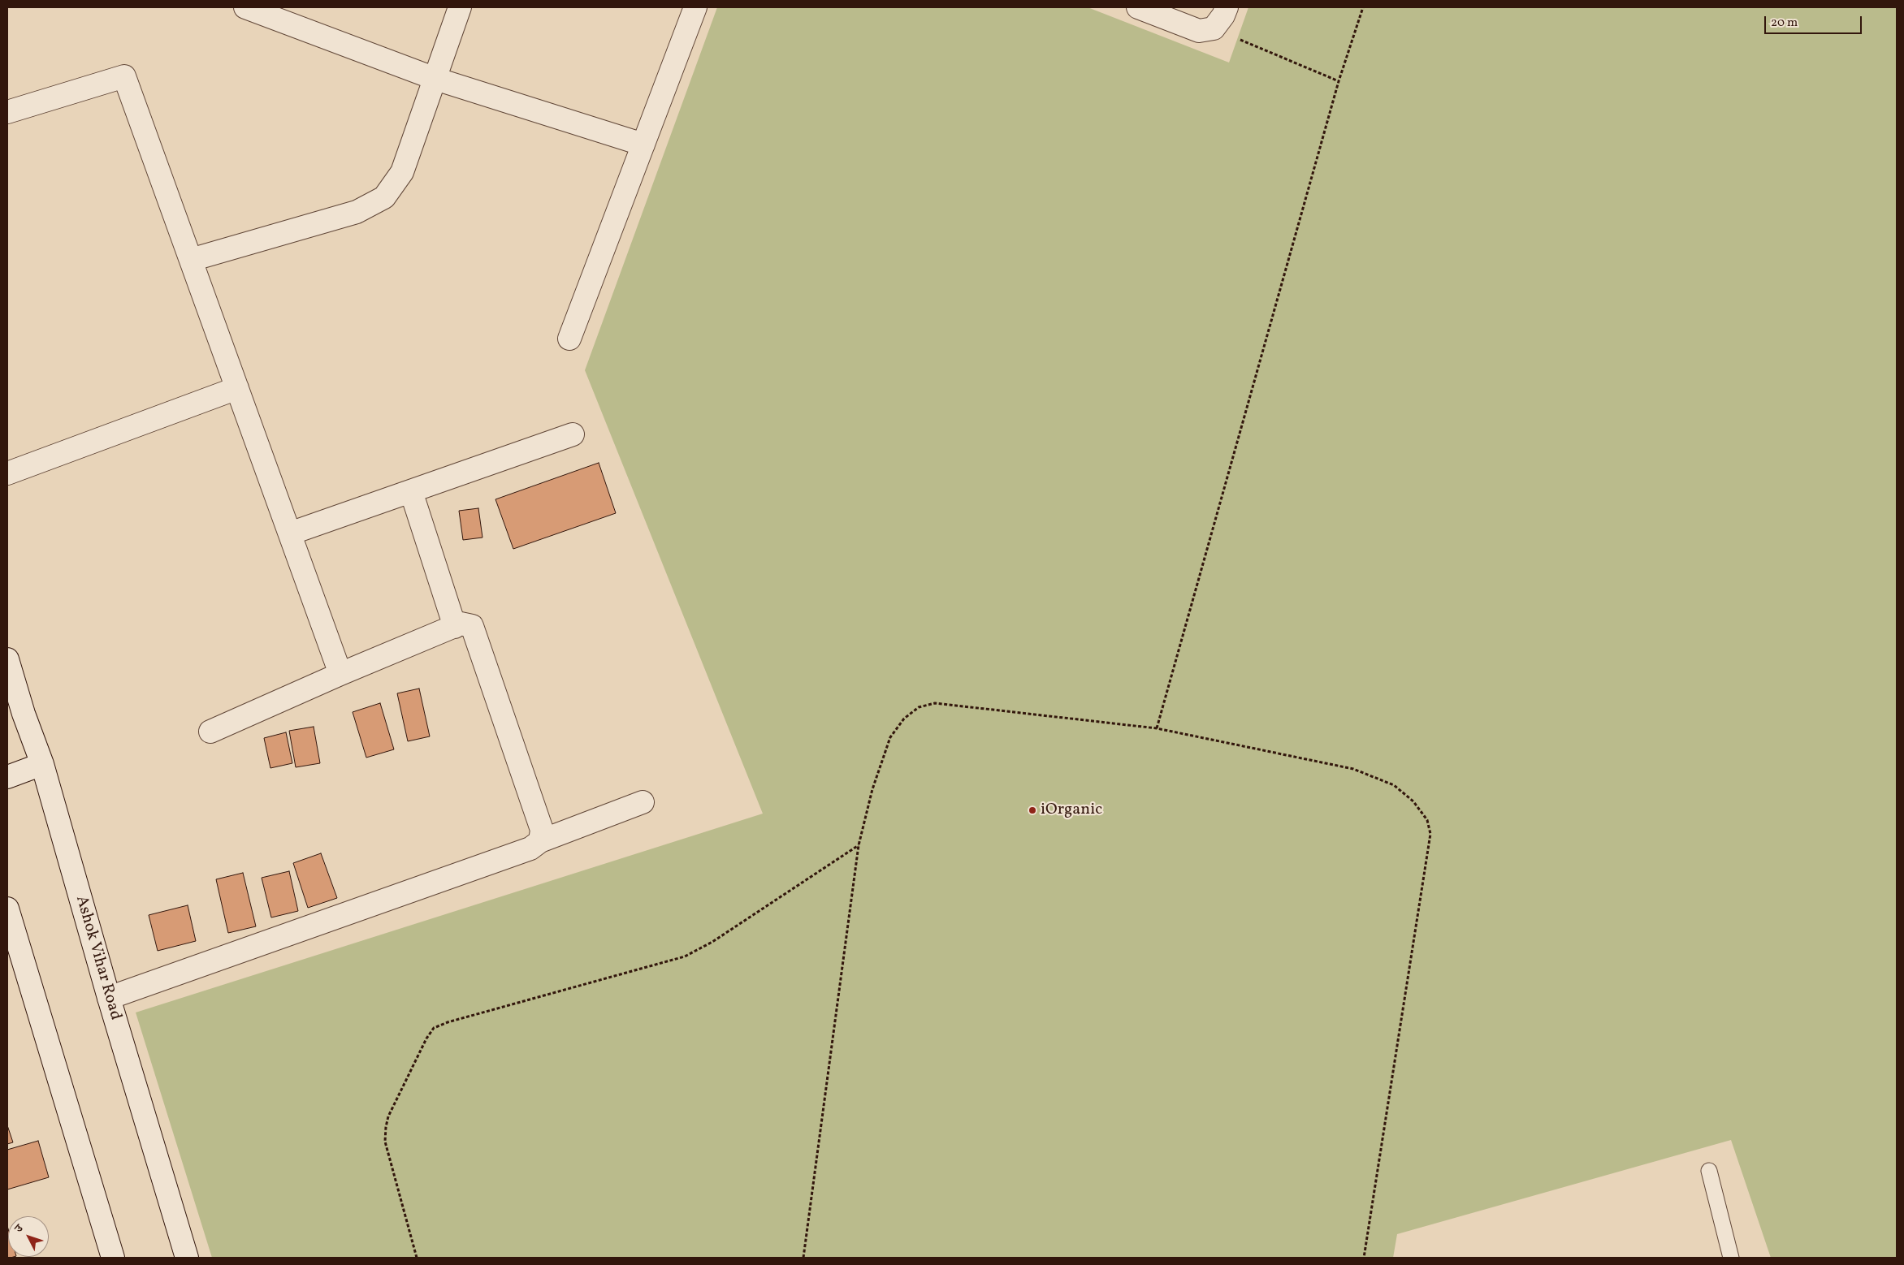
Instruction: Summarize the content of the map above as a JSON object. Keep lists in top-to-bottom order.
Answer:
{
  "streets": {
    "street": ["Ashok Vihar Road"]
  },
  "places": ["iOrganic"],
  "scale_bar": "20 m",
  "north": "top left"
}
